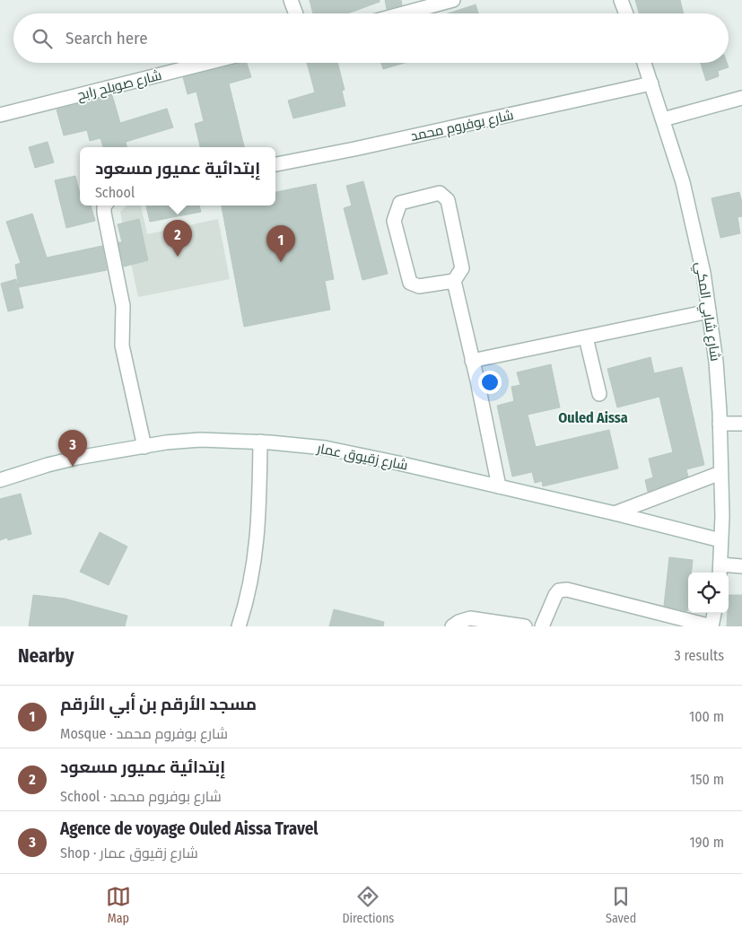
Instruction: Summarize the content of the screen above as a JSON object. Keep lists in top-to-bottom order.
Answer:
{
  "streets": {
    "street": [
      "شارع صويلح رابح",
      "شارع بوفروم محمد",
      "شارع شابي المكي",
      "شارع زقيوق عمار"
    ]
  },
  "crossings": [
    ["شارع بوفروم محمد", "شارع شابي المكي"],
    ["شارع شابي المكي", "شارع زقيوق عمار"]
  ],
  "districts": ["Ouled Aissa"],
  "page": {
    "search": "Search here",
    "popup": ["إبتدائية عميور مسعود", "School"],
    "pins": ["2", "1", "3"],
    "heading": ["Nearby", "3 results"],
    "list": [
      {
        "mark": "1",
        "name": "مسجد الأرقم بن أبي الأرقم",
        "note": "Mosque · شارع بوفروم محمد",
        "value": "100 m"
      },
      {
        "mark": "2",
        "name": "إبتدائية عميور مسعود",
        "note": "School · شارع بوفروم محمد",
        "value": "150 m"
      },
      {
        "mark": "3",
        "name": "Agence de voyage Ouled Aissa Travel",
        "note": "Shop · شارع زقيوق عمار",
        "value": "190 m"
      }
    ],
    "nav": ["Map", "Directions", "Saved"]
  }
}
